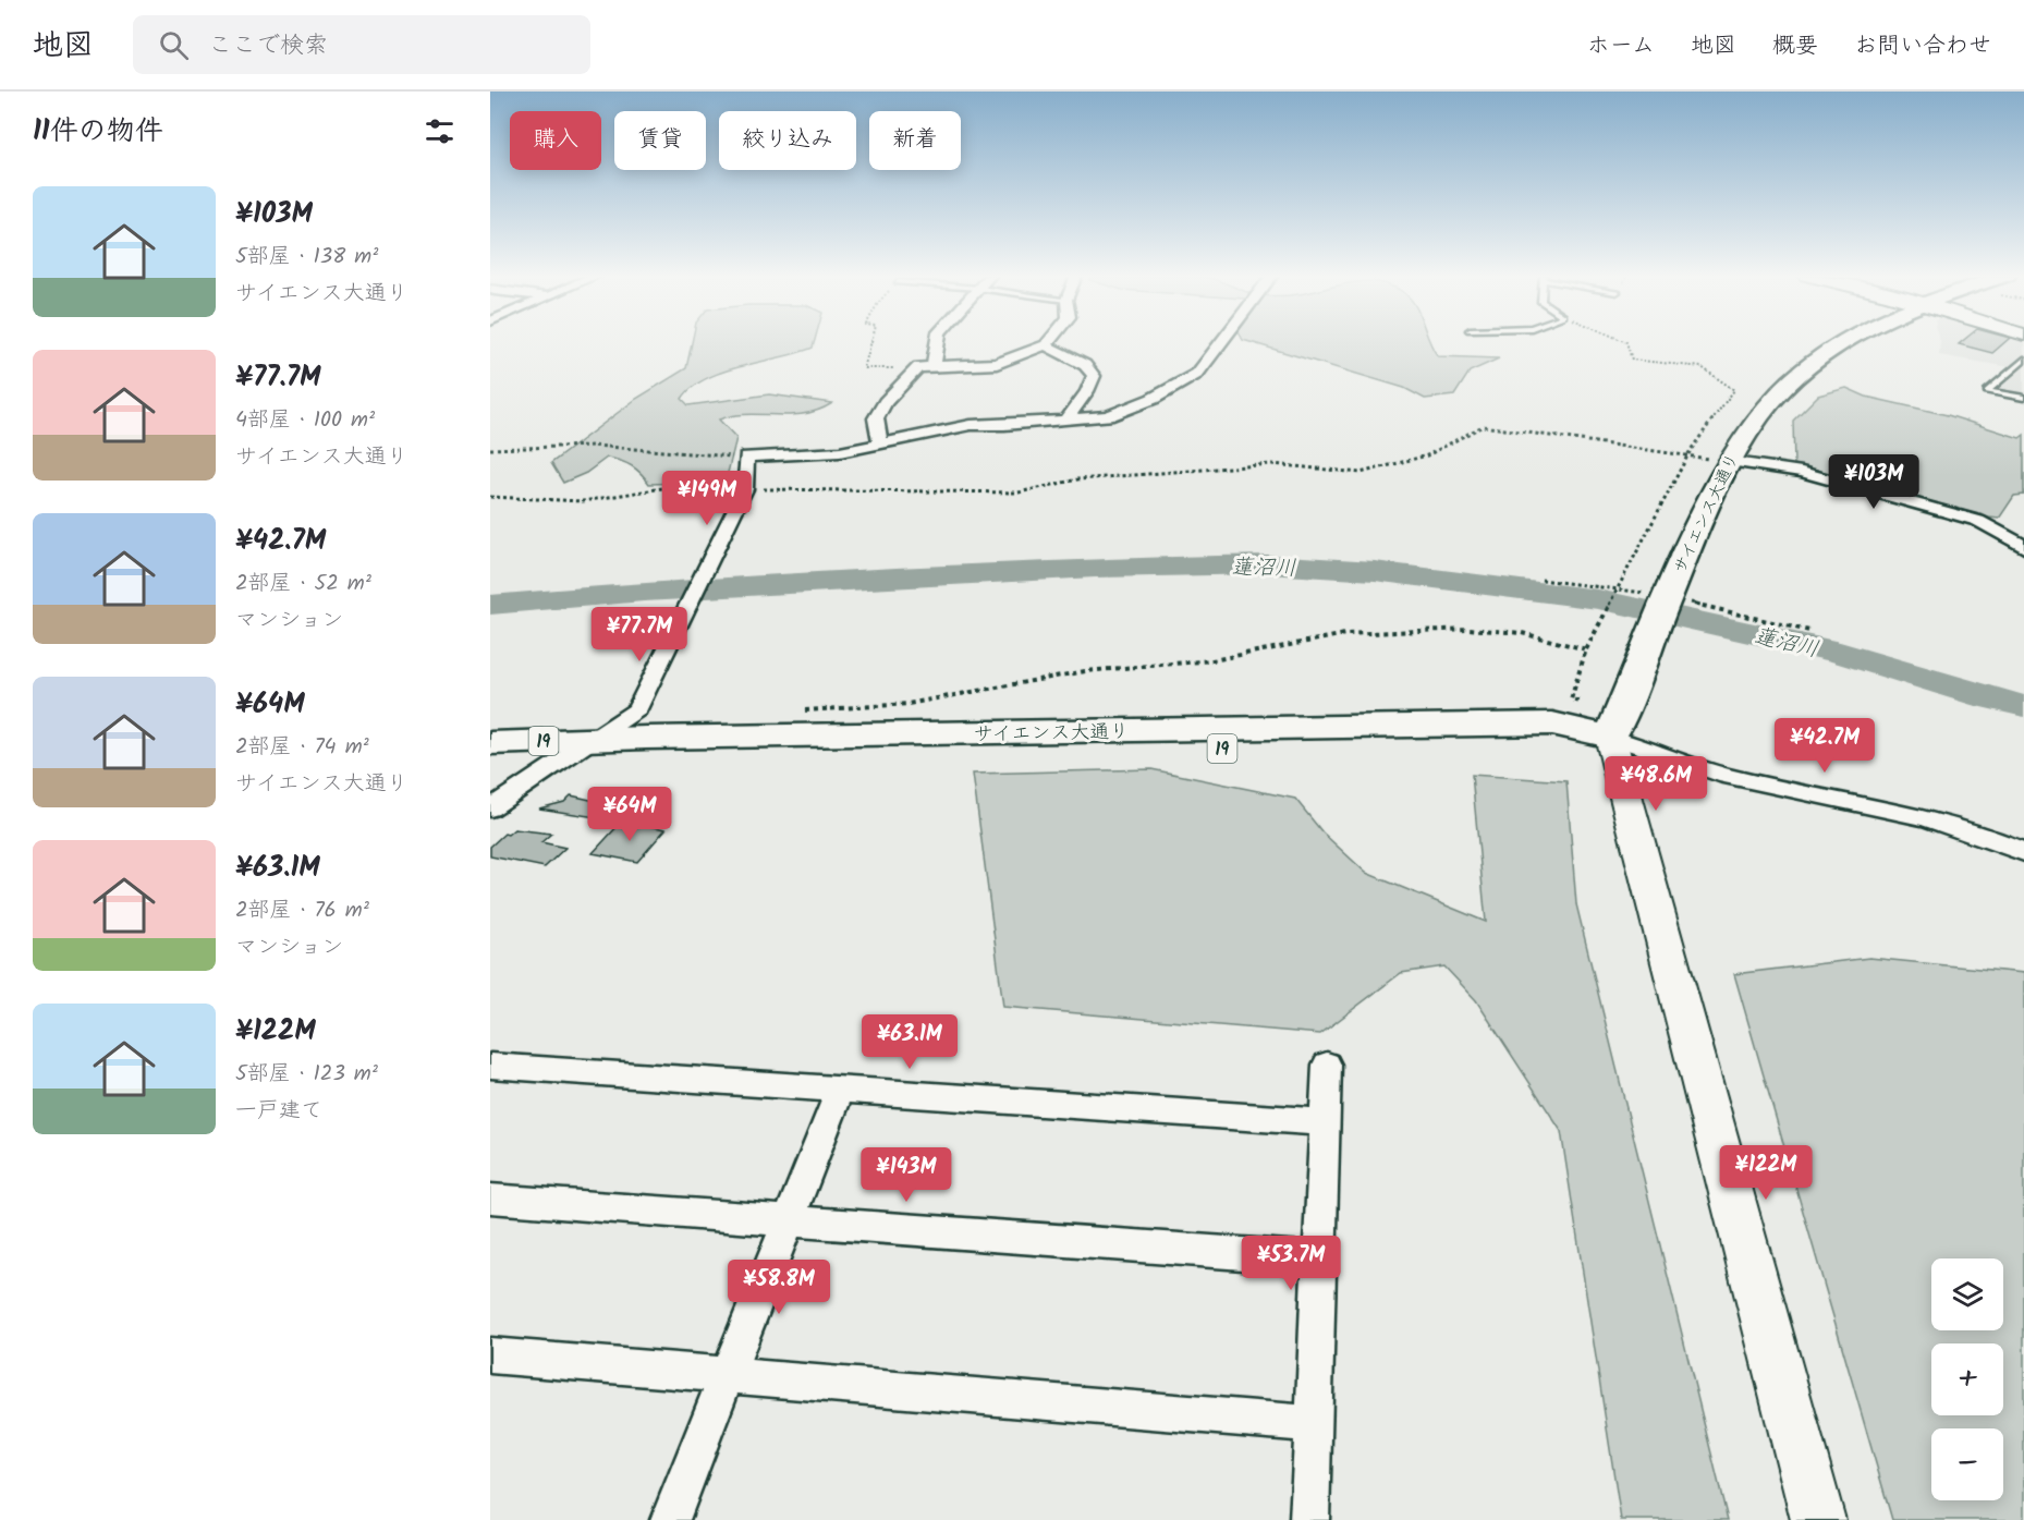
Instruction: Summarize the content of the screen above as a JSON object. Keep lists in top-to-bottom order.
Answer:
{
  "streets": {
    "main road": ["サイエンス大通り", "19"]
  },
  "water": ["蓮沼川"],
  "page": {
    "header": "地図",
    "search": "ここで検索",
    "nav": [
      "ホーム",
      "地図",
      "概要",
      "お問い合わせ"
    ],
    "heading": "11件の物件",
    "chip": [
      "購入",
      "賃貸",
      "絞り込み",
      "新着"
    ],
    "list": [
      {
        "name": "¥103M",
        "note": "5部屋 · 138 m² · サイエンス大通り"
      },
      {
        "name": "¥77.7M",
        "note": "4部屋 · 100 m² · サイエンス大通り"
      },
      {
        "name": "¥42.7M",
        "note": "2部屋 · 52 m² · マンション"
      },
      {
        "name": "¥64M",
        "note": "2部屋 · 74 m² · サイエンス大通り"
      },
      {
        "name": "¥63.1M",
        "note": "2部屋 · 76 m² · マンション"
      },
      {
        "name": "¥122M",
        "note": "5部屋 · 123 m² · 一戸建て"
      }
    ],
    "price": [
      "¥103M",
      "¥149M",
      "¥77.7M",
      "¥42.7M",
      "¥48.6M",
      "¥64M",
      "¥63.1M",
      "¥122M",
      "¥143M",
      "¥53.7M",
      "¥58.8M"
    ],
    "map_buttons": ["+", "−"]
  }
}
